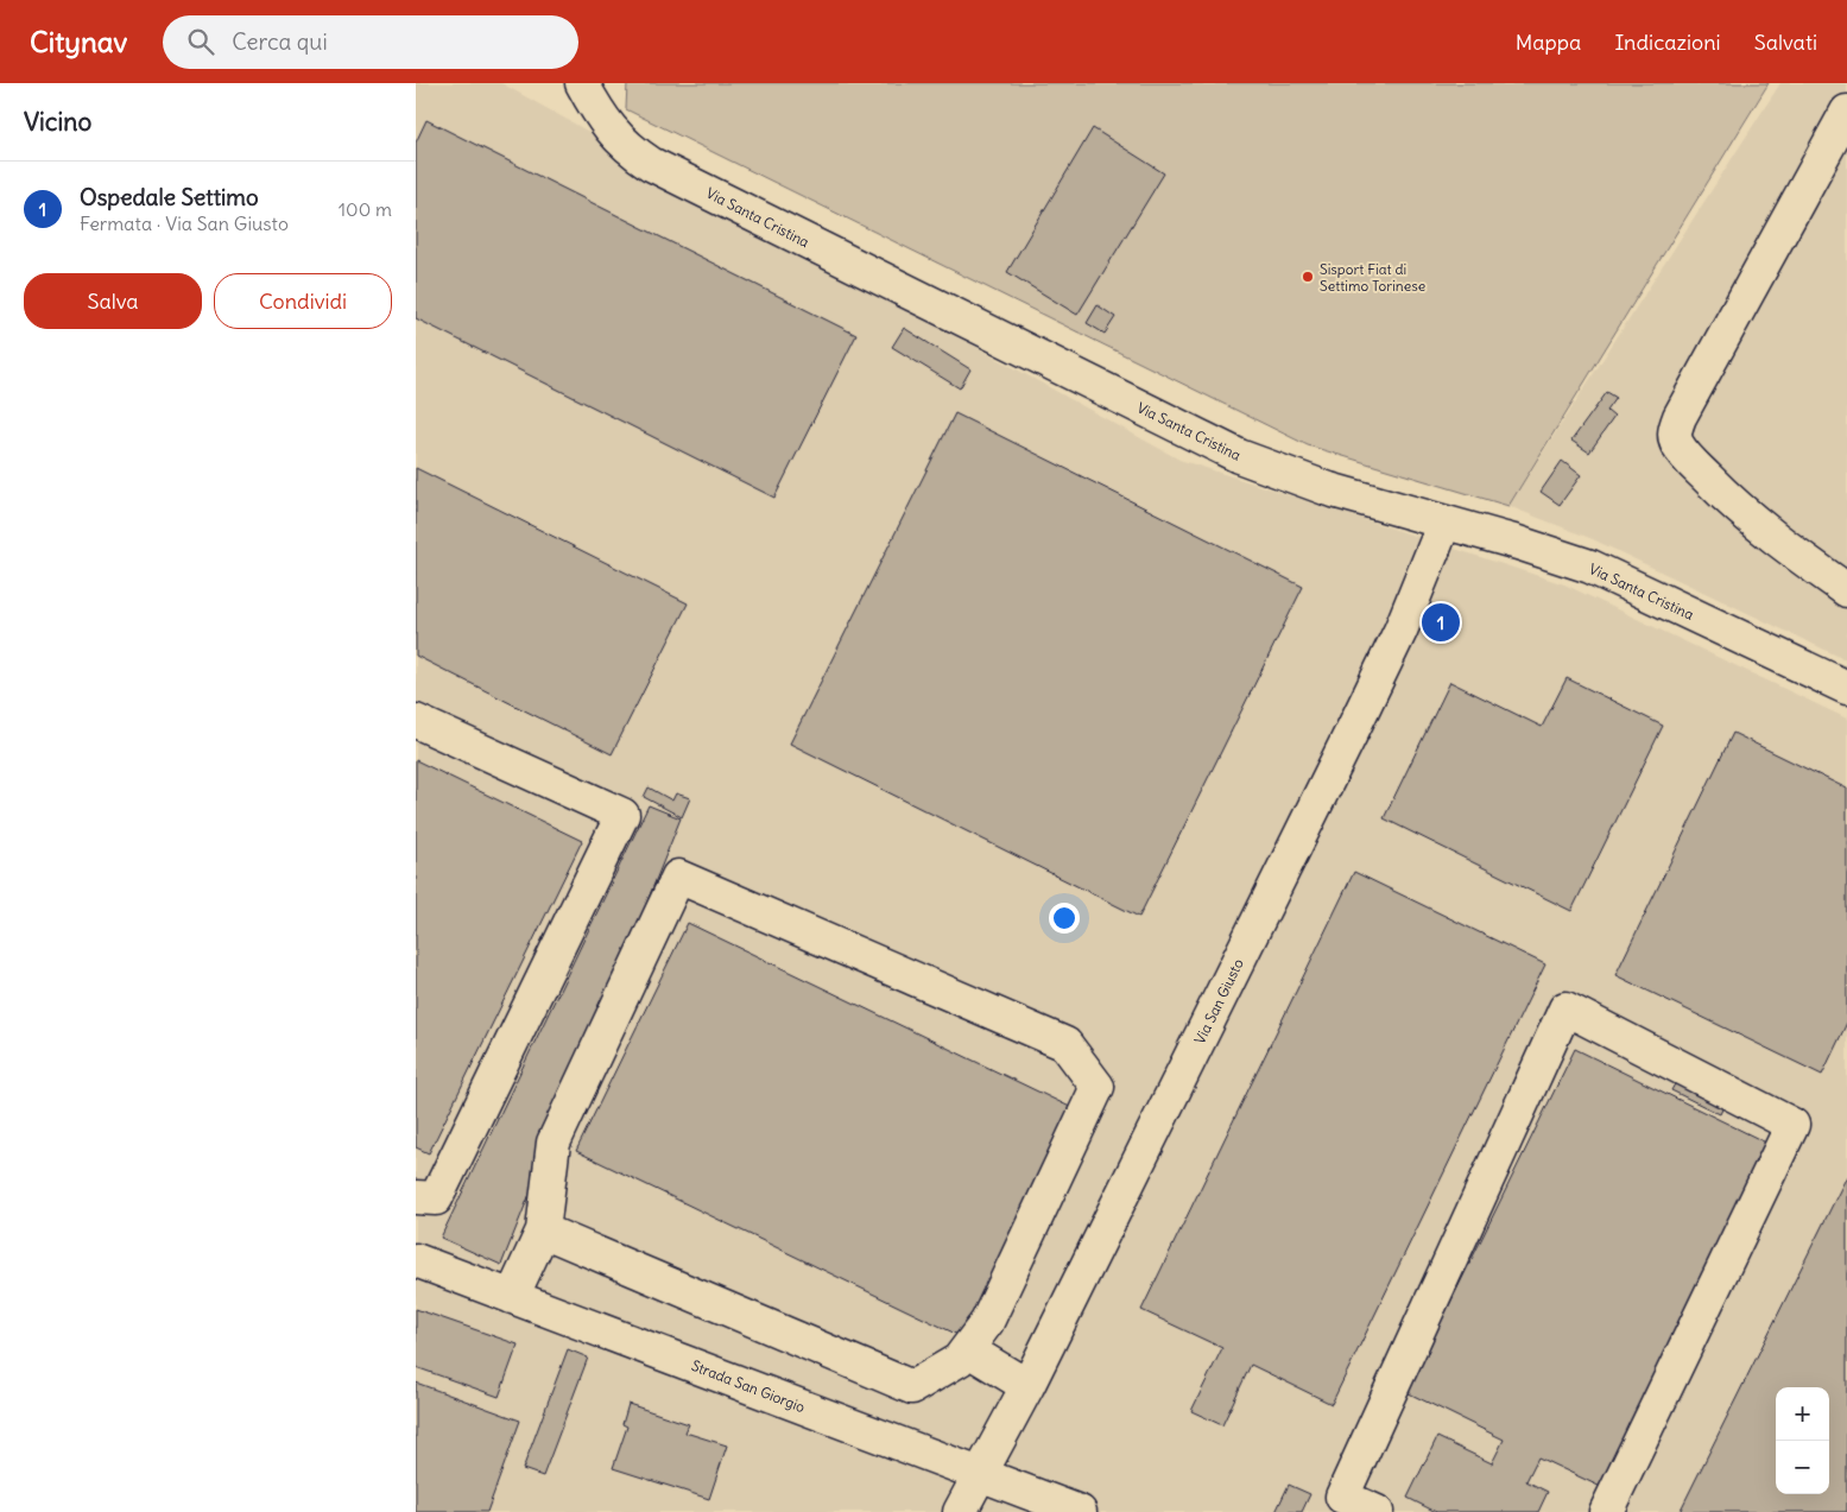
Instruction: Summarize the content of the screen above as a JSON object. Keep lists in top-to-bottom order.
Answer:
{
  "streets": {
    "street": ["Via Santa Cristina", "Via San Giusto", "Strada San Giorgio"]
  },
  "crossings": [
    ["Via Santa Cristina", "Via San Giusto"],
    ["Via San Giusto", "Strada San Giorgio"]
  ],
  "places": ["Sisport Fiat di Settimo Torinese"],
  "page": {
    "header": "Citynav",
    "search": "Cerca qui",
    "nav": ["Mappa", "Indicazioni", "Salvati"],
    "heading": "Vicino",
    "list": [
      {
        "mark": "1",
        "name": "Ospedale Settimo",
        "note": "Fermata · Via San Giusto",
        "value": "100 m"
      }
    ],
    "buttons": ["Salva", "Condividi"],
    "pins": "1",
    "map_buttons": ["+", "−"]
  }
}
